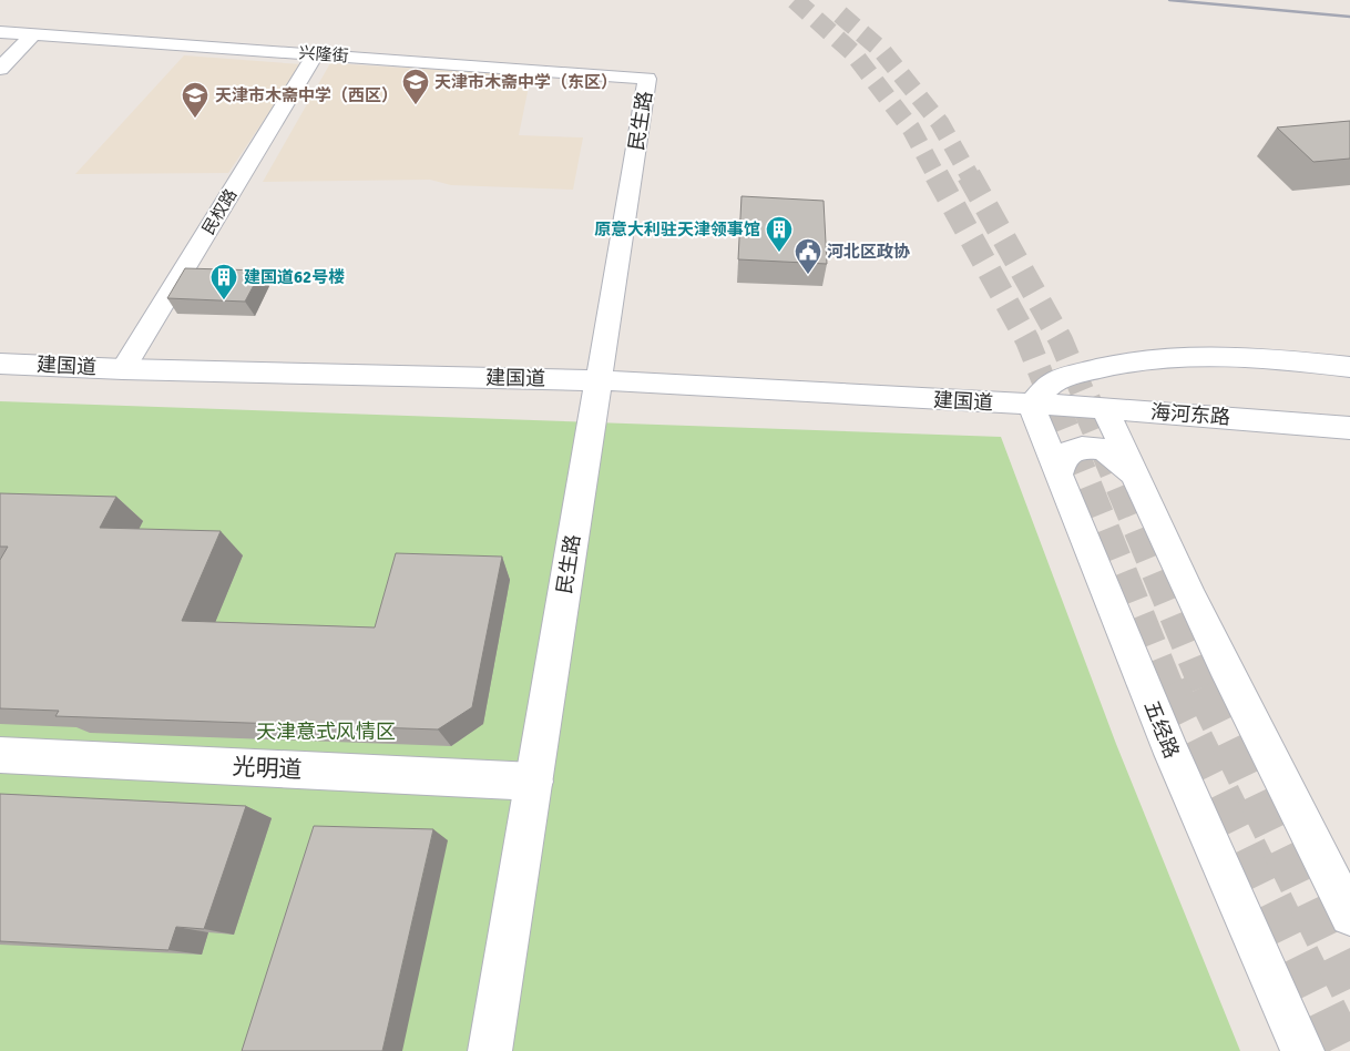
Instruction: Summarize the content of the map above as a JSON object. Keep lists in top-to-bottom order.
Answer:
{
  "streets": {
    "street": [
      "兴隆街",
      "民生路",
      "民权路",
      "建国道",
      "海河东路",
      "五经路",
      "光明道"
    ]
  },
  "crossings": [
    ["兴隆街", "民生路"],
    ["兴隆街", "民权路"],
    ["民生路", "建国道"],
    ["民生路", "光明道"],
    ["民权路", "建国道"],
    ["建国道", "海河东路"],
    ["建国道", "五经路"],
    ["海河东路", "五经路"]
  ],
  "parks": ["天津意式风情区"],
  "places": {
    "school or university": ["天津市木斋中学（东区）", "天津市木斋中学（西区）"],
    "building": ["原意大利驻天津领事馆", "建国道62号楼"],
    "public building": ["河北区政协"]
  }
}
